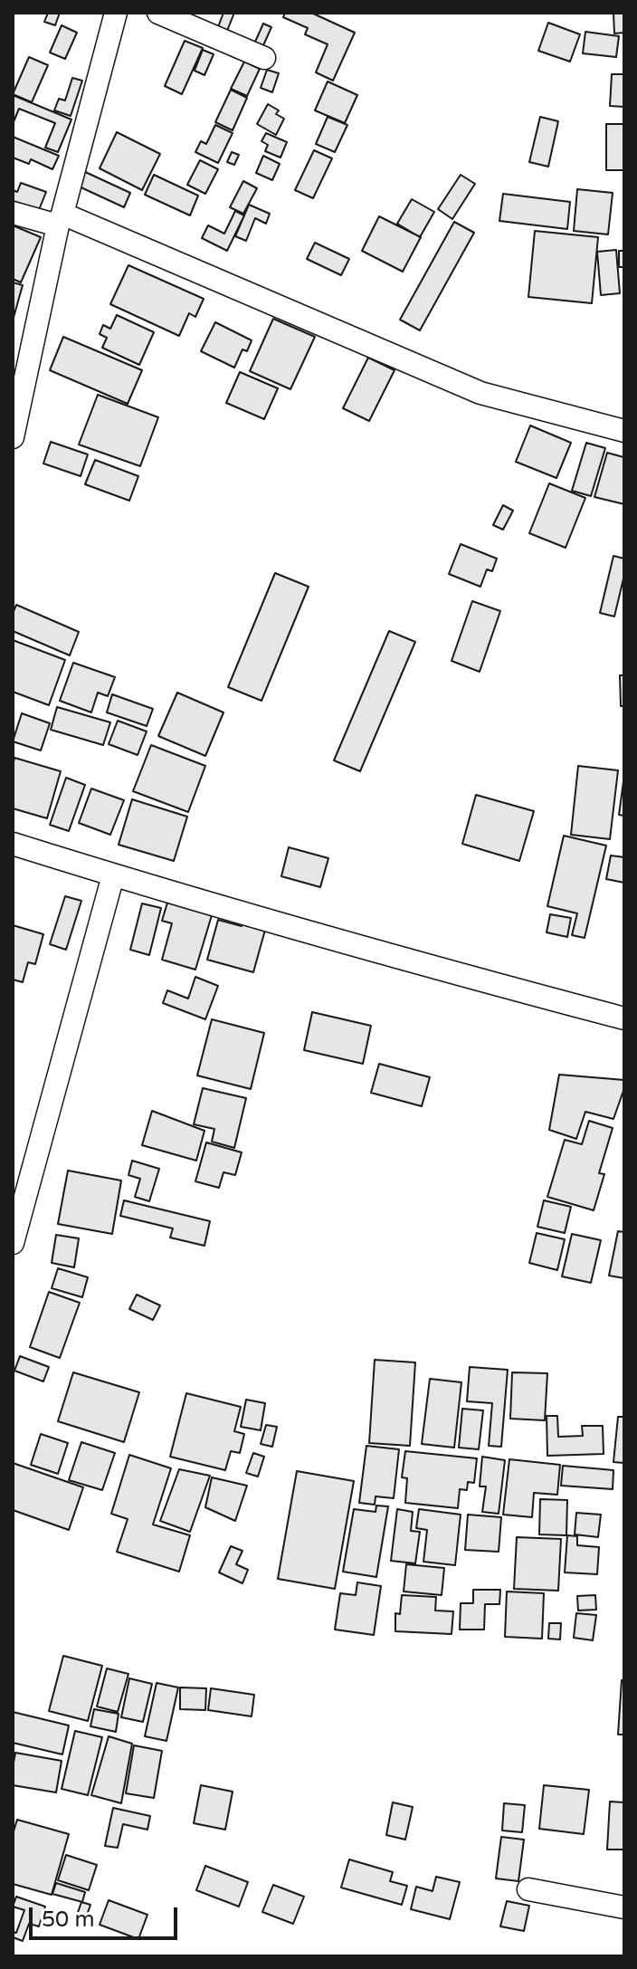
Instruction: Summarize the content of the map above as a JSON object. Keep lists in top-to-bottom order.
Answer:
{
  "scale_bar": "50 m"
}
